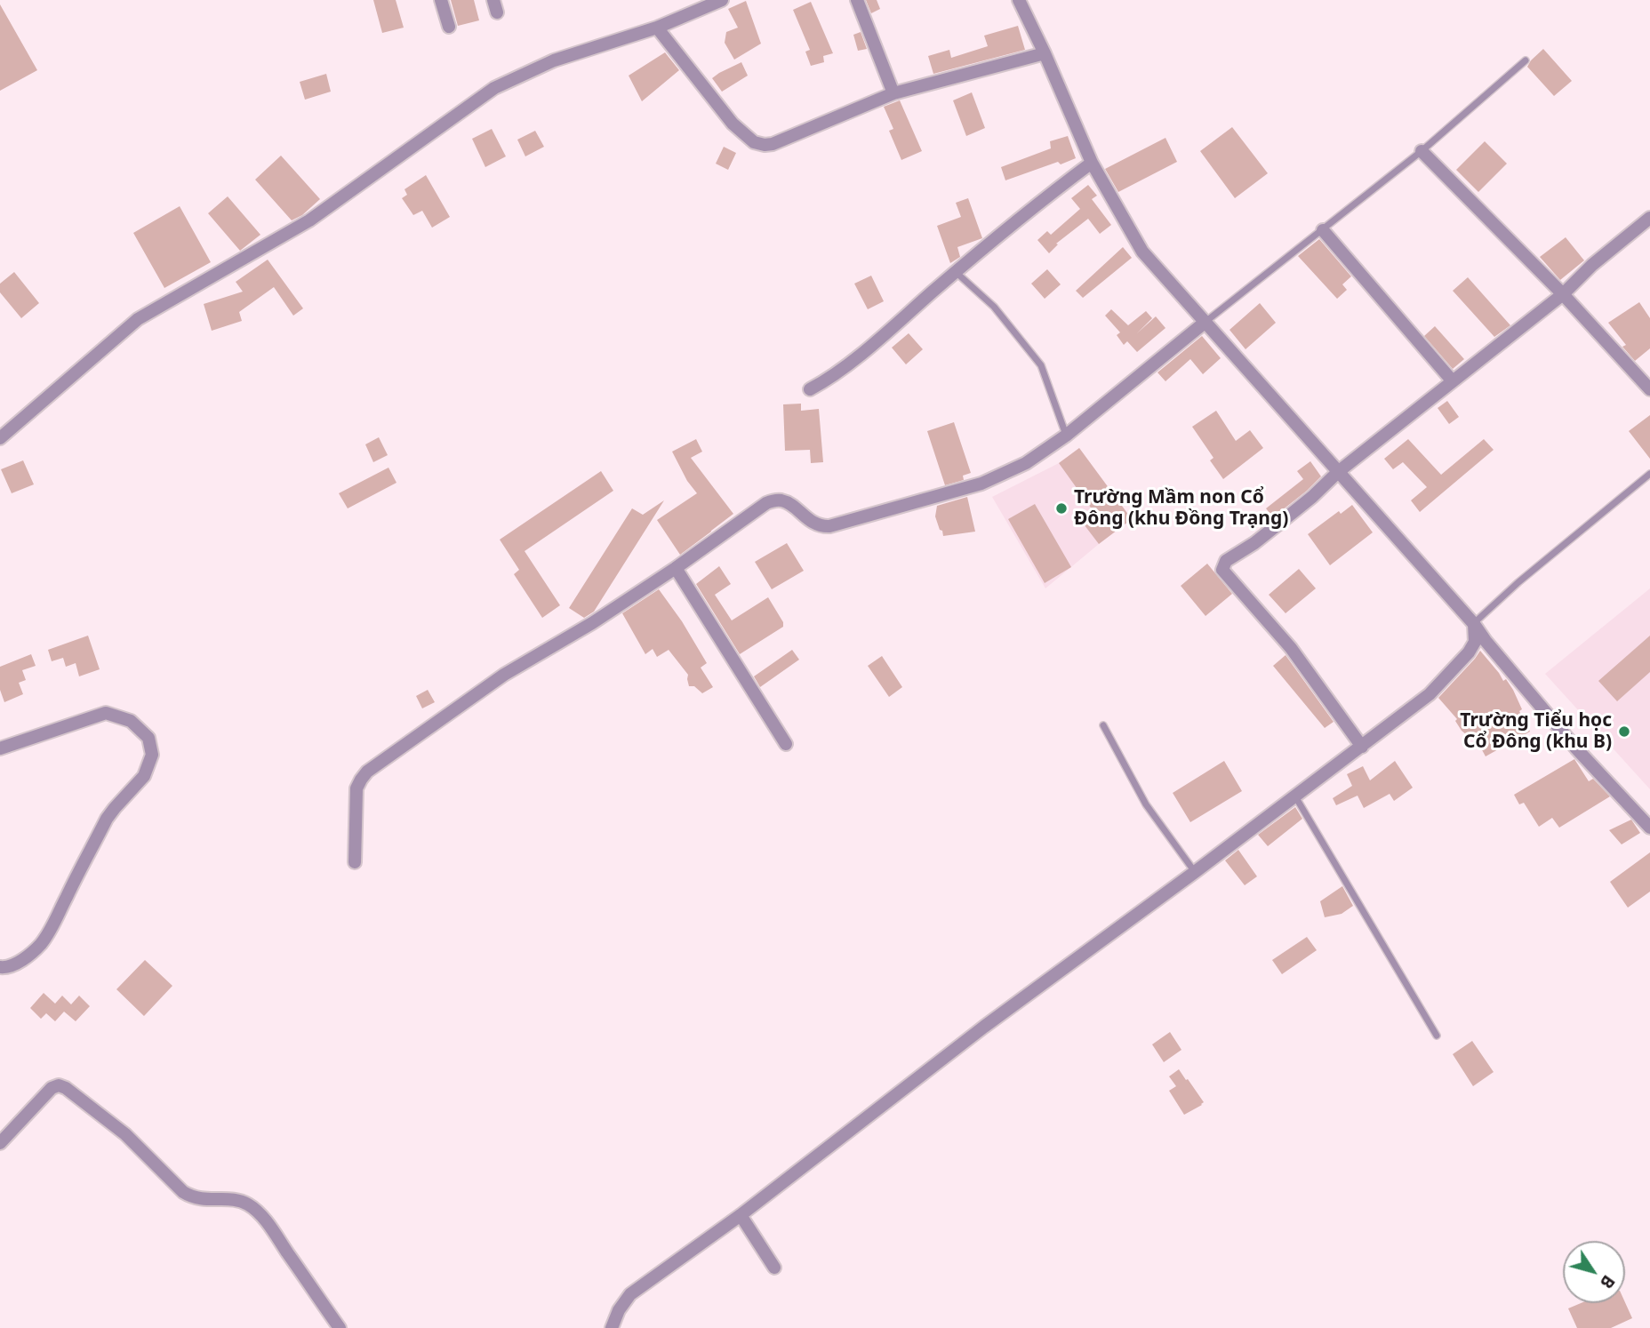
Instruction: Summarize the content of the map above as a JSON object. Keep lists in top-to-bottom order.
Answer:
{
  "places": ["Trường Mầm non Cổ Đông (khu Đồng Trạng)", "Trường Tiểu học Cổ Đông (khu B)"],
  "north": "bottom right"
}
